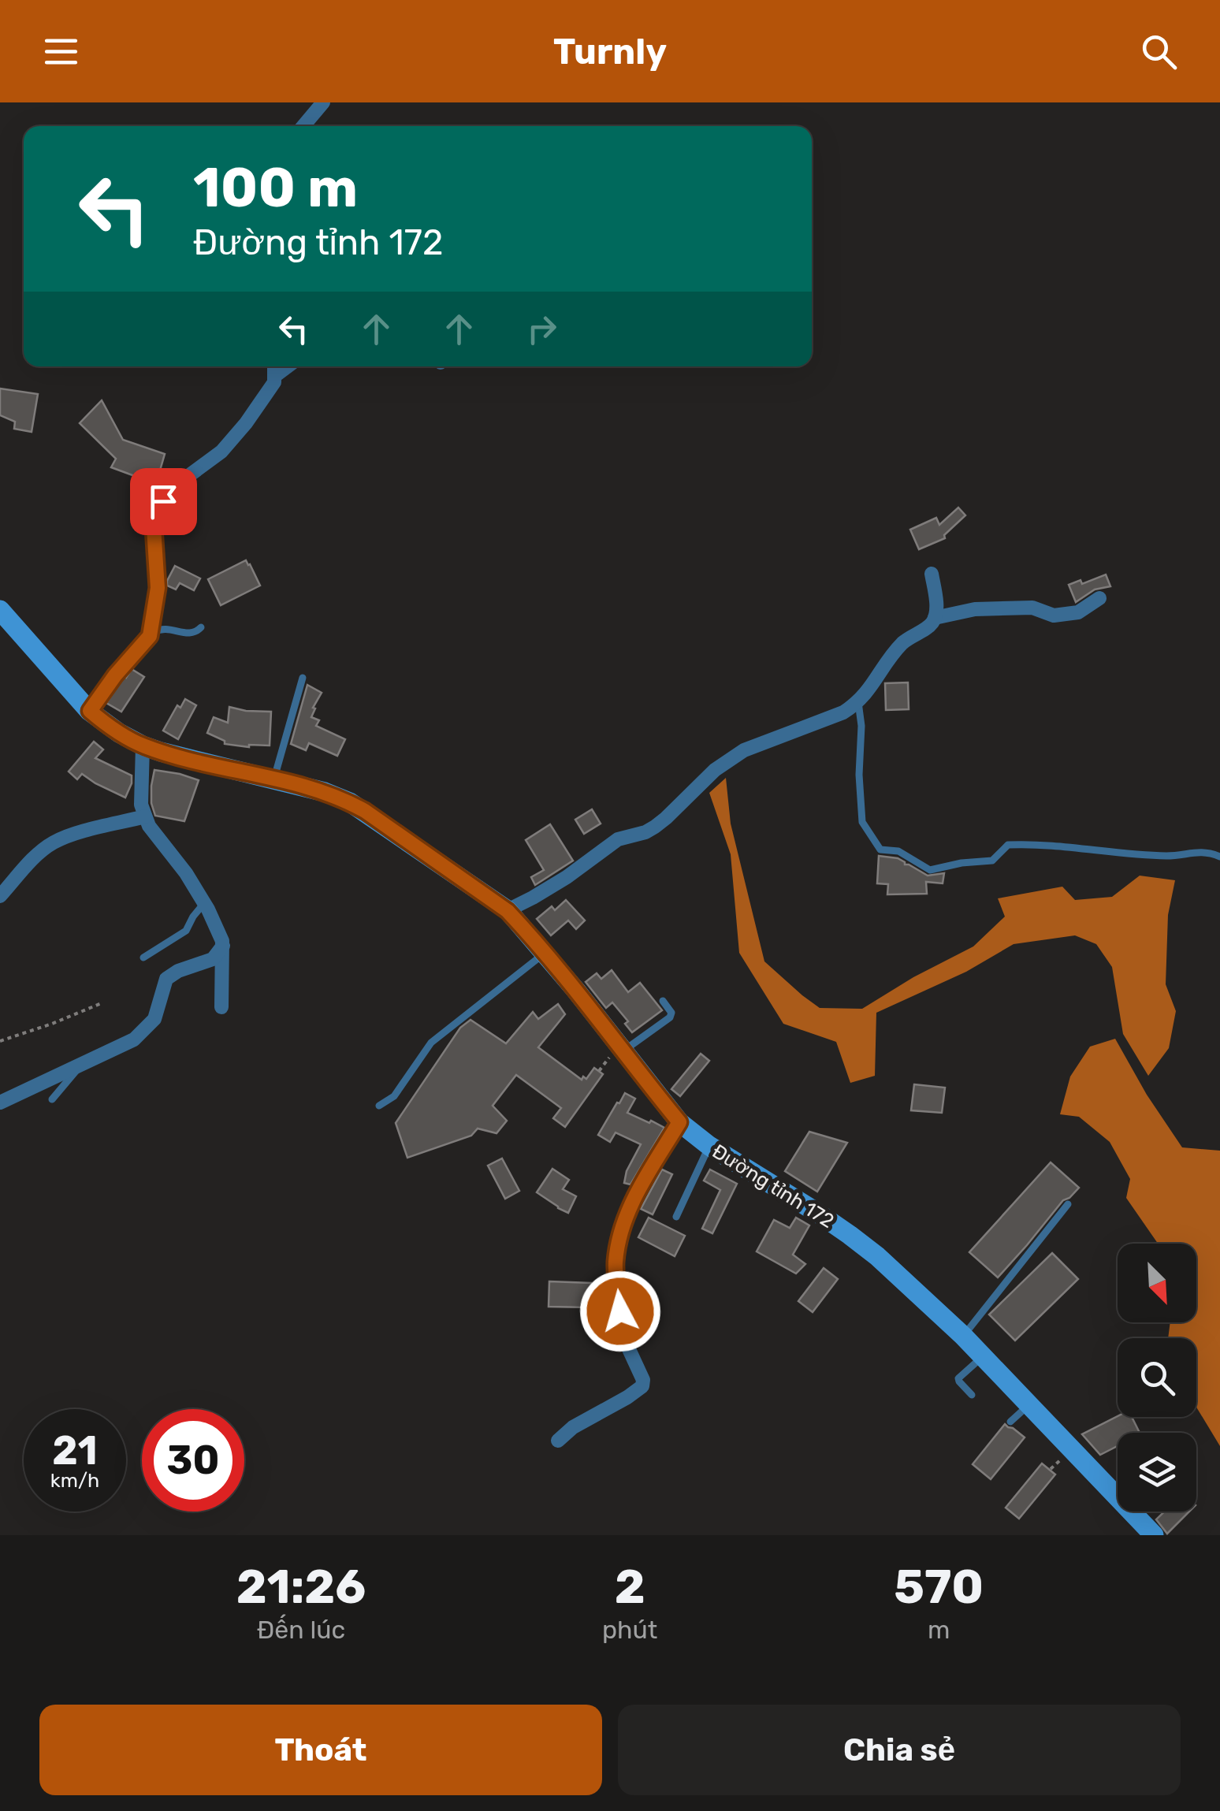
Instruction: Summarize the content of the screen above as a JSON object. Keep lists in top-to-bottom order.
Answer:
{
  "streets": {
    "main road": ["Đường tỉnh 172"]
  },
  "north": "bottom right",
  "page": {
    "header": "Turnly",
    "turn": ["100 m", "Đường tỉnh 172"],
    "speed": "21 km/h",
    "limit": "30",
    "eta": [
      "21:26",
      "Đến lúc",
      "2",
      "phút",
      "570",
      "m"
    ],
    "buttons": ["Thoát", "Chia sẻ"]
  }
}
